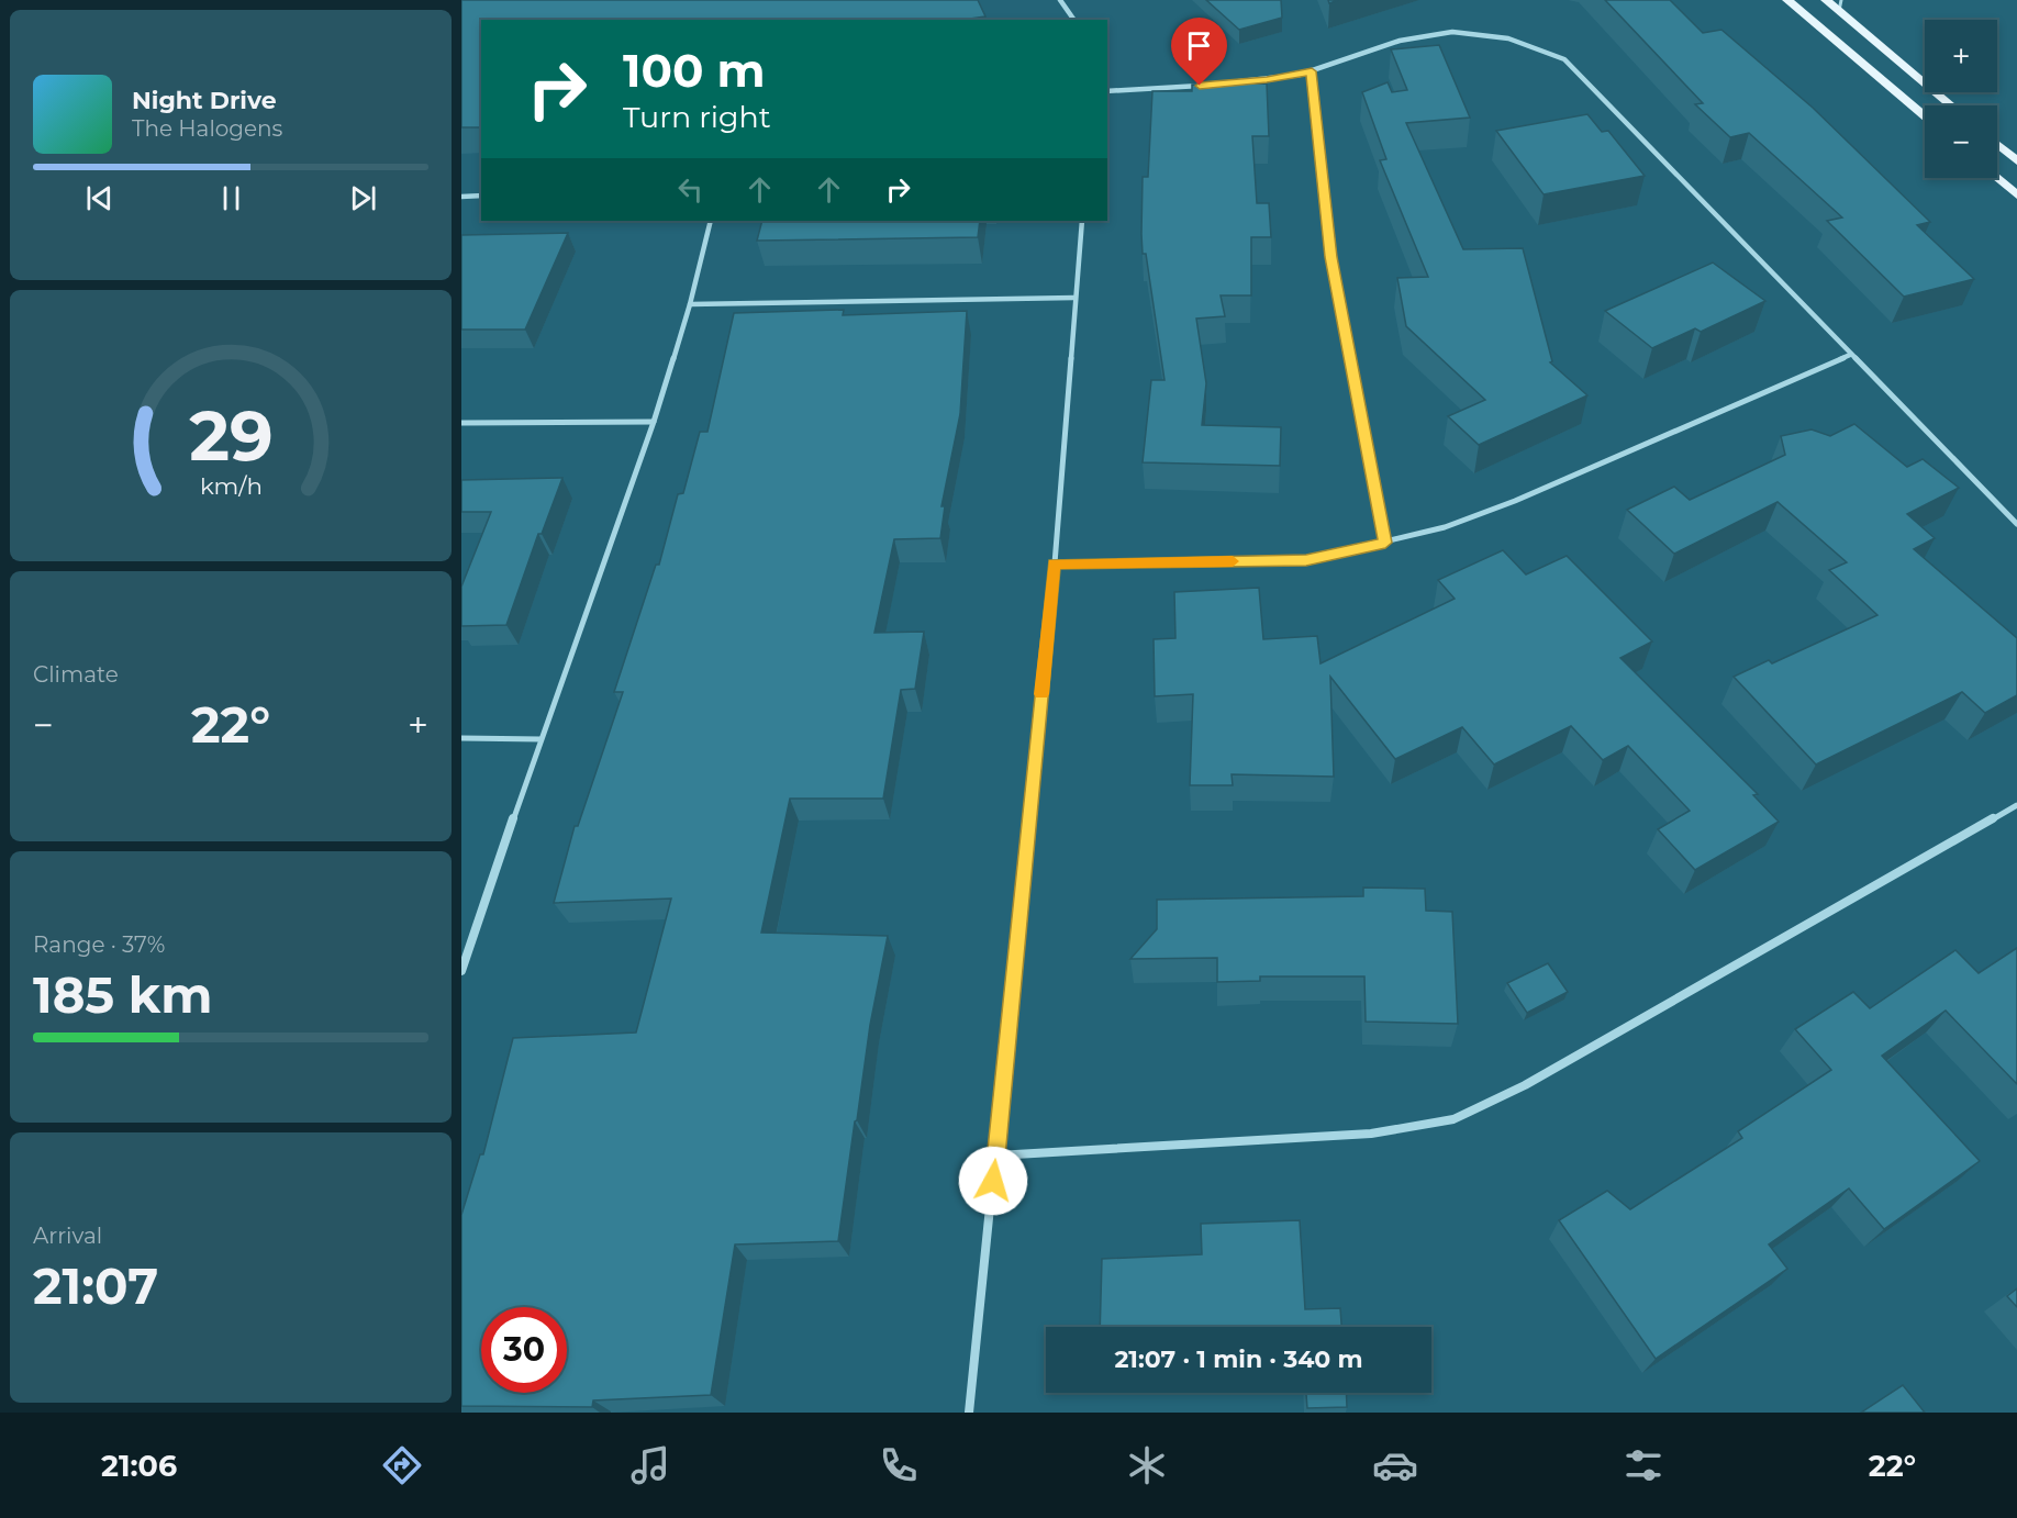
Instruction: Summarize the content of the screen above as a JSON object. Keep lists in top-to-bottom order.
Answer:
{
  "page": {
    "map_buttons": ["+", "−"],
    "turn": ["100 m", "Turn right"],
    "song": ["Night Drive", "The Halogens"],
    "tile": [
      "Climate",
      ["Range · 37%", "185 km"],
      ["Arrival", "21:07"]
    ],
    "heat": ["−", "22°", "+"],
    "limit": "30",
    "trip": "21:07 · 1 min · 340 m",
    "tabs": ["21:06", "22°"],
    "gauge": ["29", "km/h"]
  }
}
